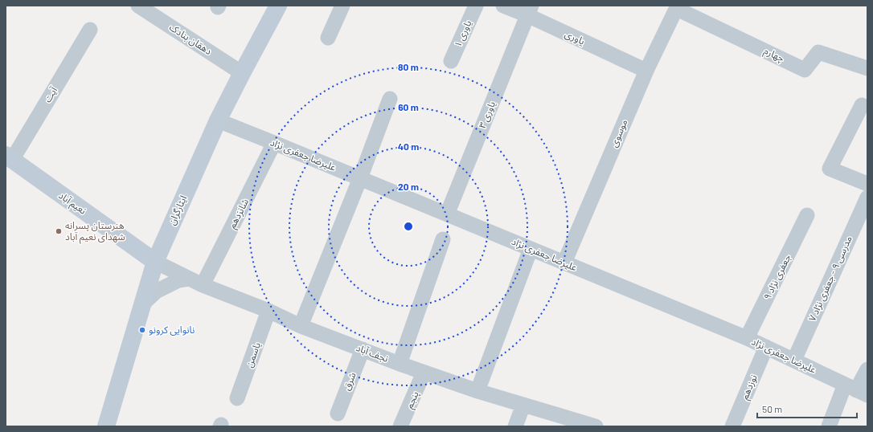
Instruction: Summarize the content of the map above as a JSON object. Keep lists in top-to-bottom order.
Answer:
{
  "streets": {
    "main road": ["نعیم آباد", "ایثارگران"],
    "street": [
      "یاوری ۱",
      "یاوری",
      "دهقان بنادک",
      "چهارم",
      "آیت",
      "یاوری ۳",
      "موسوی",
      "علیرضا جعفری نژاد",
      "شانزدهم",
      "جعفری نژاد ۹",
      "مدرسی ۹ - جعفری نژاد ۷",
      "نجف آباد",
      "یاسمن",
      "شرق",
      "نوزدهم",
      "پنجم"
    ]
  },
  "crossings": [
    ["یاوری", "یاوری ۳"],
    ["یاوری", "موسوی"],
    ["دهقان بنادک", "ایثارگران"],
    ["چهارم", "موسوی"],
    ["آیت", "نعیم آباد"],
    ["یاوری ۳", "علیرضا جعفری نژاد"],
    ["موسوی", "علیرضا جعفری نژاد"],
    ["علیرضا جعفری نژاد", "ایثارگران"],
    ["علیرضا جعفری نژاد", "شانزدهم"],
    ["علیرضا جعفری نژاد", "جعفری نژاد ۹"],
    ["علیرضا جعفری نژاد", "مدرسی ۹ - جعفری نژاد ۷"],
    ["علیرضا جعفری نژاد", "نوزدهم"],
    ["نعیم آباد", "ایثارگران"],
    ["نعیم آباد", "نجف آباد"],
    ["ایثارگران", "نجف آباد"],
    ["شانزدهم", "نجف آباد"],
    ["نجف آباد", "یاسمن"],
    ["نجف آباد", "شرق"],
    ["نجف آباد", "پنجم"]
  ],
  "places": ["هنرستان پسرانه شهدای نعیم آباد", "نانوایی کرونو"],
  "scale_bar": "50 m",
  "rings": [
    "80 m",
    "60 m",
    "40 m",
    "20 m"
  ]
}
